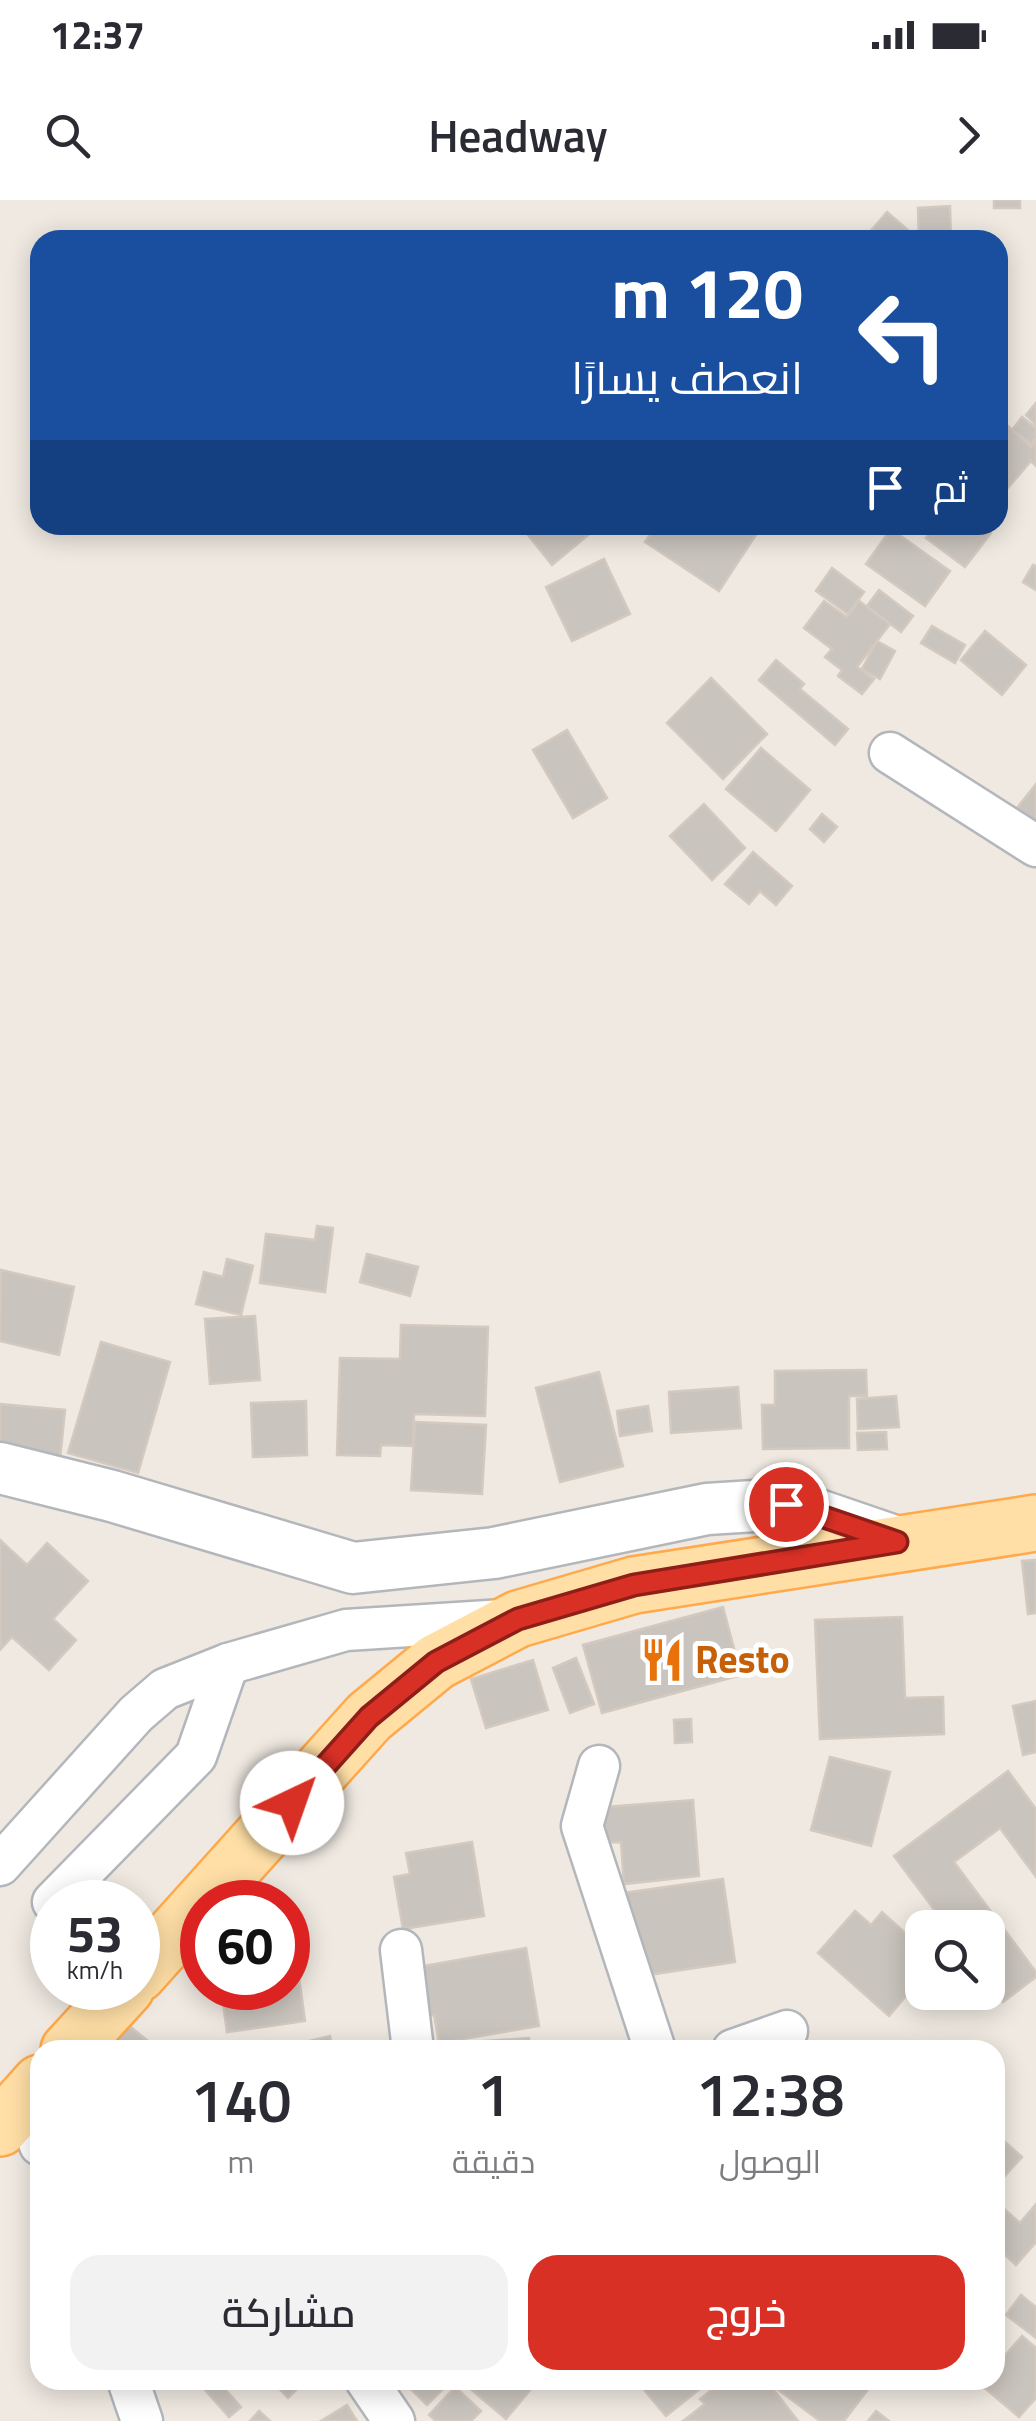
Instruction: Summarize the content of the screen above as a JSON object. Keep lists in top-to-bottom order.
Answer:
{
  "places": {
    "restaurant": ["Resto"]
  },
  "page": {
    "status": "12:37",
    "header": "Headway",
    "turn": ["120 m", "انعطف يسارًا"],
    "then": "ثم",
    "speed": "53 km/h",
    "limit": "60",
    "eta": [
      "12:38",
      "الوصول",
      "1",
      "دقيقة",
      "140",
      "m"
    ],
    "buttons": ["خروج", "مشاركة"]
  }
}
